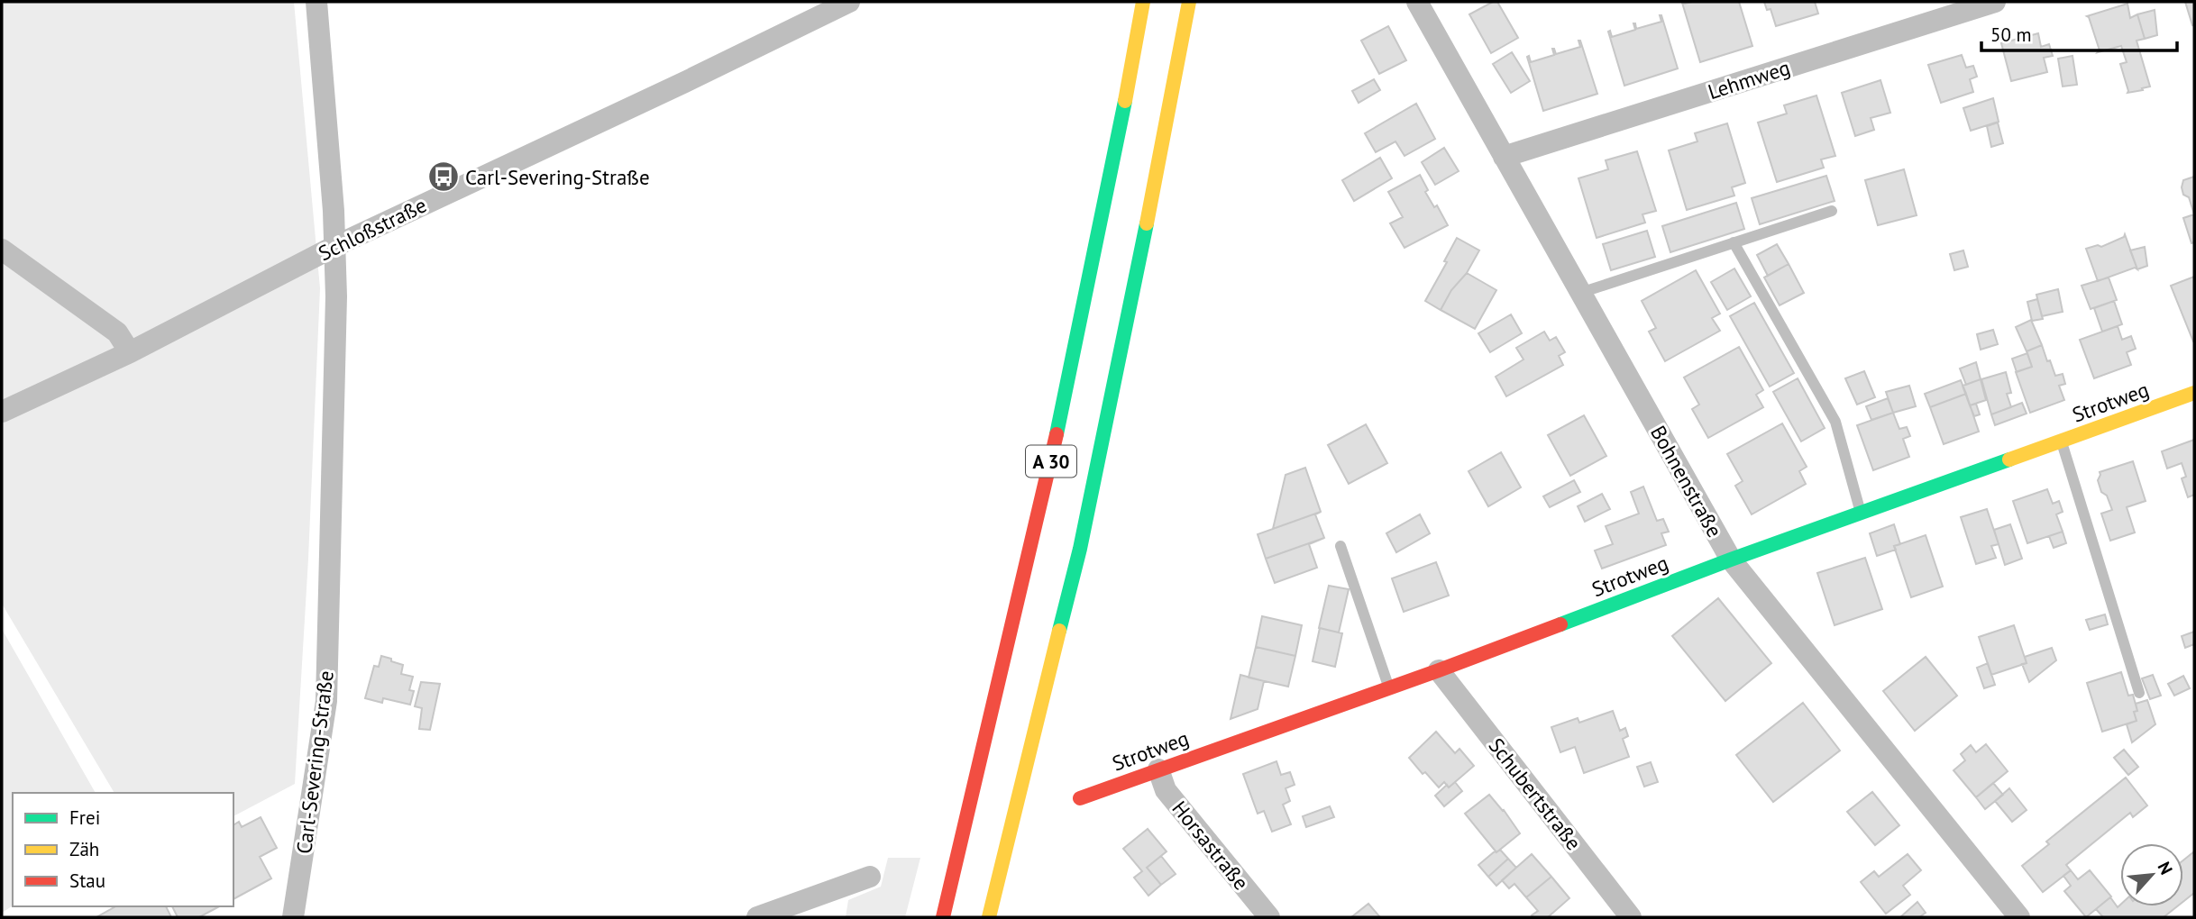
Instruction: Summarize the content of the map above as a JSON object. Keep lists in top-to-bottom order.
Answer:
{
  "streets": {
    "main road": ["Strotweg", "A 30"],
    "street": [
      "Lehmweg",
      "Schloßstraße",
      "Bohnenstraße",
      "Carl-Severing-Straße",
      "Schubertstraße",
      "Horsastraße"
    ]
  },
  "crossings": [
    ["Lehmweg", "Bohnenstraße"],
    ["Schloßstraße", "Carl-Severing-Straße"],
    ["Strotweg", "Bohnenstraße"],
    ["Strotweg", "Schubertstraße"],
    ["Strotweg", "Horsastraße"]
  ],
  "places": {
    "bus stop": ["Carl-Severing-Straße"]
  },
  "legend": ["Frei", "Zäh", "Stau"],
  "scale_bar": "50 m",
  "north": "top right"
}
